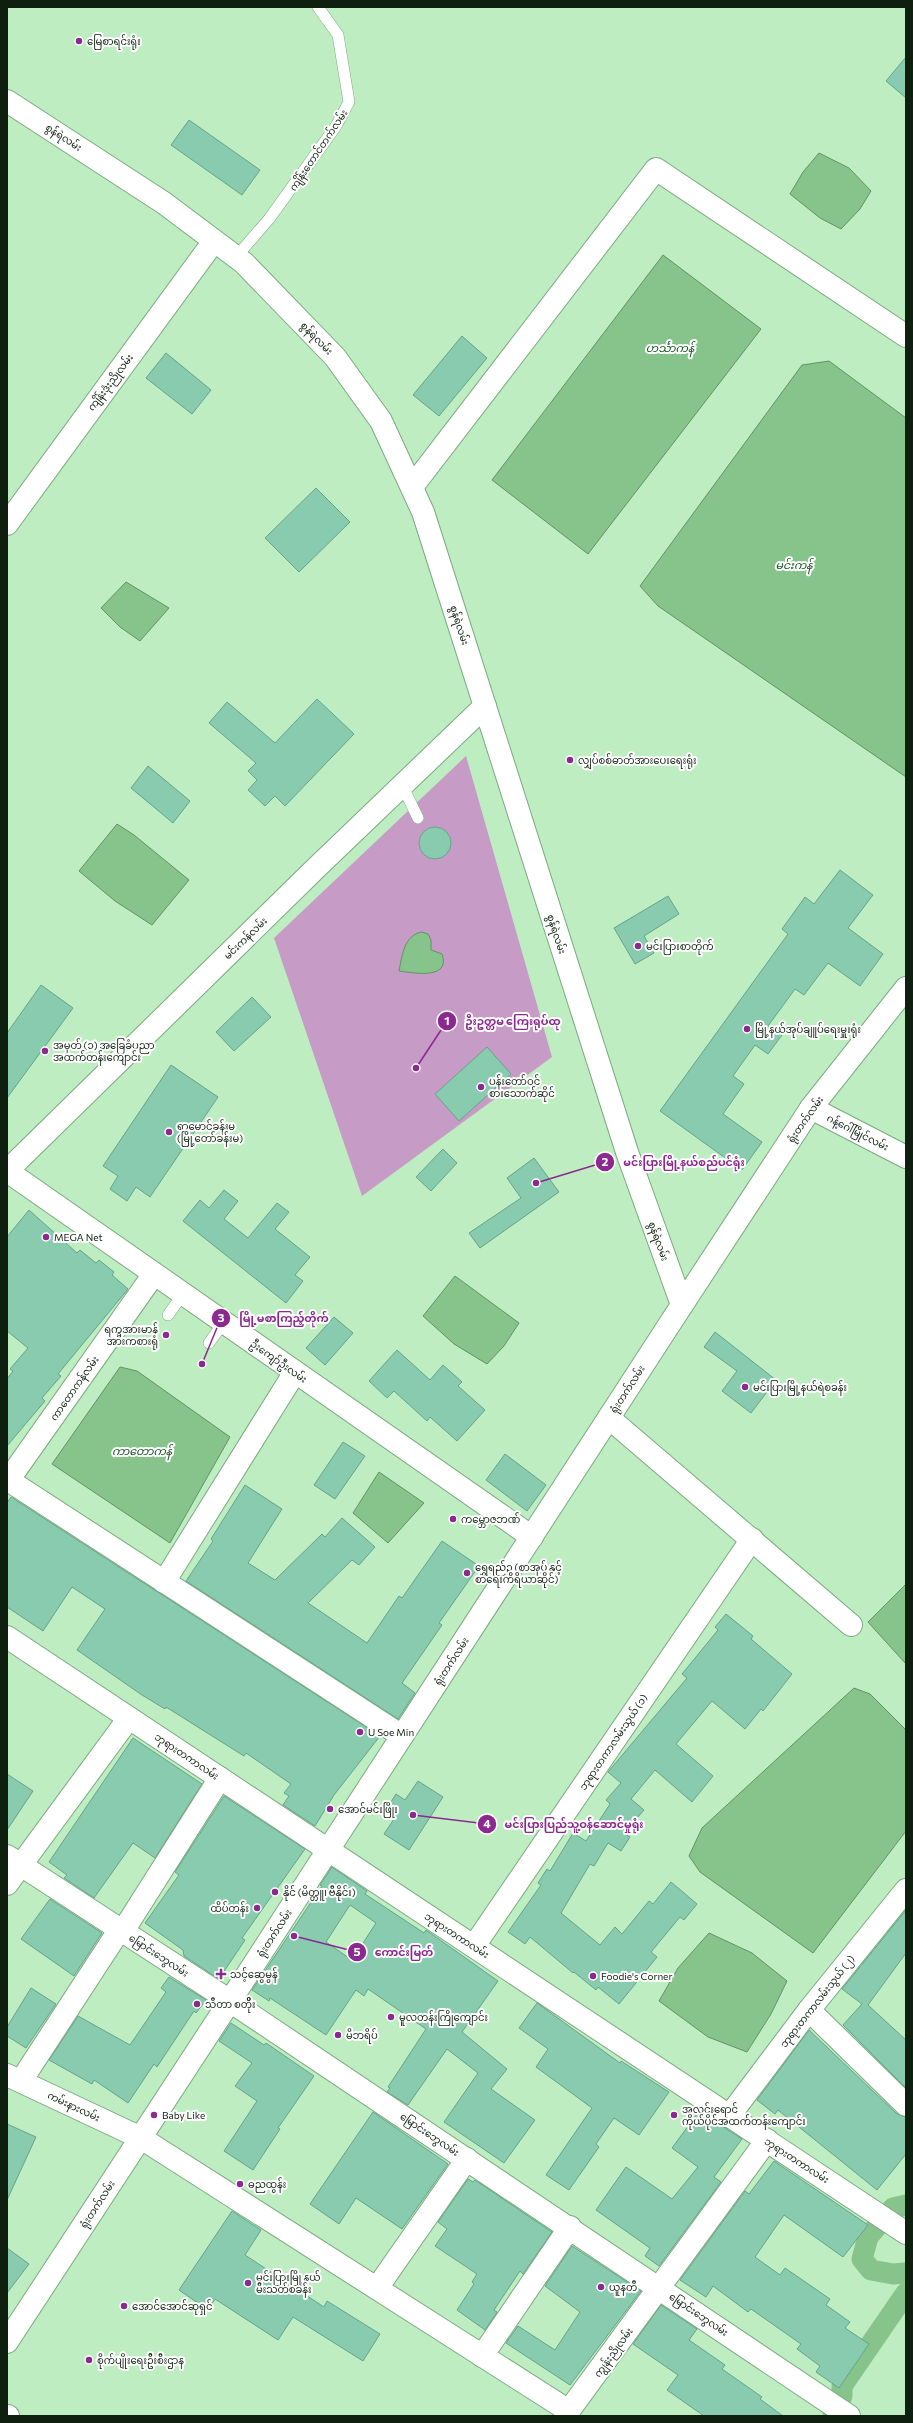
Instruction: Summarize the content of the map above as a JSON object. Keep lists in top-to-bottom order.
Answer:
{
  "streets": {
    "street": [
      "စွန်ရဲလမ်း",
      "ကျိန်းဒုံးညိုလမ်း",
      "မင်းကန်လမ်း",
      "ရုံးတက်လမ်း",
      "ဂန့်ဂေါ်မြိုင်လမ်း",
      "ဦးကျော်ဦးလမ်း",
      "ကာတောကန်လမ်း",
      "ဘုရားတကာလမ်းသွယ် (၁)",
      "ဘုရားတကာလမ်း",
      "မြောင်းဘွေလမ်း",
      "ဘုရားတကာလမ်းသွယ် (၂)",
      "ကမ်းနားလမ်း",
      "ကျွန်းညိုလမ်း"
    ],
    "lane": ["ကျိန်းတောင်တက်လမ်း"]
  },
  "crossings": [
    ["စွန်ရဲလမ်း", "ကျိန်းတောင်တက်လမ်း"],
    ["စွန်ရဲလမ်း", "ကျိန်းဒုံးညိုလမ်း"],
    ["စွန်ရဲလမ်း", "မင်းကန်လမ်း"],
    ["စွန်ရဲလမ်း", "ရုံးတက်လမ်း"],
    ["မင်းကန်လမ်း", "ဦးကျော်ဦးလမ်း"],
    ["ရုံးတက်လမ်း", "ဂန့်ဂေါ်မြိုင်လမ်း"],
    ["ရုံးတက်လမ်း", "ဦးကျော်ဦးလမ်း"],
    ["ရုံးတက်လမ်း", "ဘုရားတကာလမ်း"],
    ["ရုံးတက်လမ်း", "မြောင်းဘွေလမ်း"],
    ["ရုံးတက်လမ်း", "ကမ်းနားလမ်း"],
    ["ဦးကျော်ဦးလမ်း", "ကာတောကန်လမ်း"],
    ["ဘုရားတကာလမ်းသွယ် (၁)", "ဘုရားတကာလမ်း"],
    ["ဘုရားတကာလမ်း", "ဘုရားတကာလမ်းသွယ် (၂)"],
    ["ဘုရားတကာလမ်း", "ကျွန်းညိုလမ်း"],
    ["မြောင်းဘွေလမ်း", "ကျွန်းညိုလမ်း"],
    ["ကမ်းနားလမ်း", "ကျွန်းညိုလမ်း"]
  ],
  "water": ["ဟင်္သာကန်", "မင်းကန်", "ကာတောကန်"],
  "places": {
    "other": [
      "မြေစာရင်းရုံး",
      "လျှပ်စစ်ဓာတ်အားပေးရေးရုံး",
      "မင်းပြားစာတိုက်",
      "မြို့နယ်အုပ်ချူပ်ရေးမှူးရုံး",
      "အမှတ် (၁) အခြေခံပညာ အထက်တန်းကျောင်း",
      "ဦးဥတ္တမ ကြေးရုပ်ထု",
      "ပန်းတော်ဝင် စားသောက်ဆိုင်",
      "ရာမောင်ခန်းမ (မြို့တော်ခန်းမ)",
      "မင်းပြားမြို့နယ်စည်ပင်ရုံး",
      "MEGA Net",
      "ရက္ခအားမာန် အားကစားရုံ",
      "မြို့မစာကြည့်တိုက်",
      "မင်းပြားမြို့နယ်ရဲစခန်း",
      "ကမ္ဘောဇဘဏ်",
      "ရွှေရည်ဥ (စာအုပ် နှင့် စာရေးကိရိယာဆိုင်)",
      "U Soe Min",
      "အောင်မင်းဖြိုး",
      "မင်းပြားပြည်သူ့ဝန်ဆောင်မှုရုံး",
      "နိုင် (မိတ္တူ၊ ဗီနိုင်း)",
      "ထိပ်တန်း",
      "ကောင်းမြတ်",
      "Foodie's Corner",
      "သီတာ စတိိုး",
      "မူလတန်းကြိုကျောင်း",
      "မိဘရိပ်",
      "Baby Like",
      "အလင်းရောင် ကိုယ်ပိုင်အထက်တန်းကျောင်း",
      "ဓညထွန်း",
      "မင်းပြားမြို့နယ် မီးသတ်စခန်း",
      "ယူနတီ",
      "အောင်အောင်ဆုရှင်",
      "စိုက်ပျိုးရေးဦးစီးဌာန"
    ],
    "health": ["သင့်ဆွေမွန်"]
  }
}
